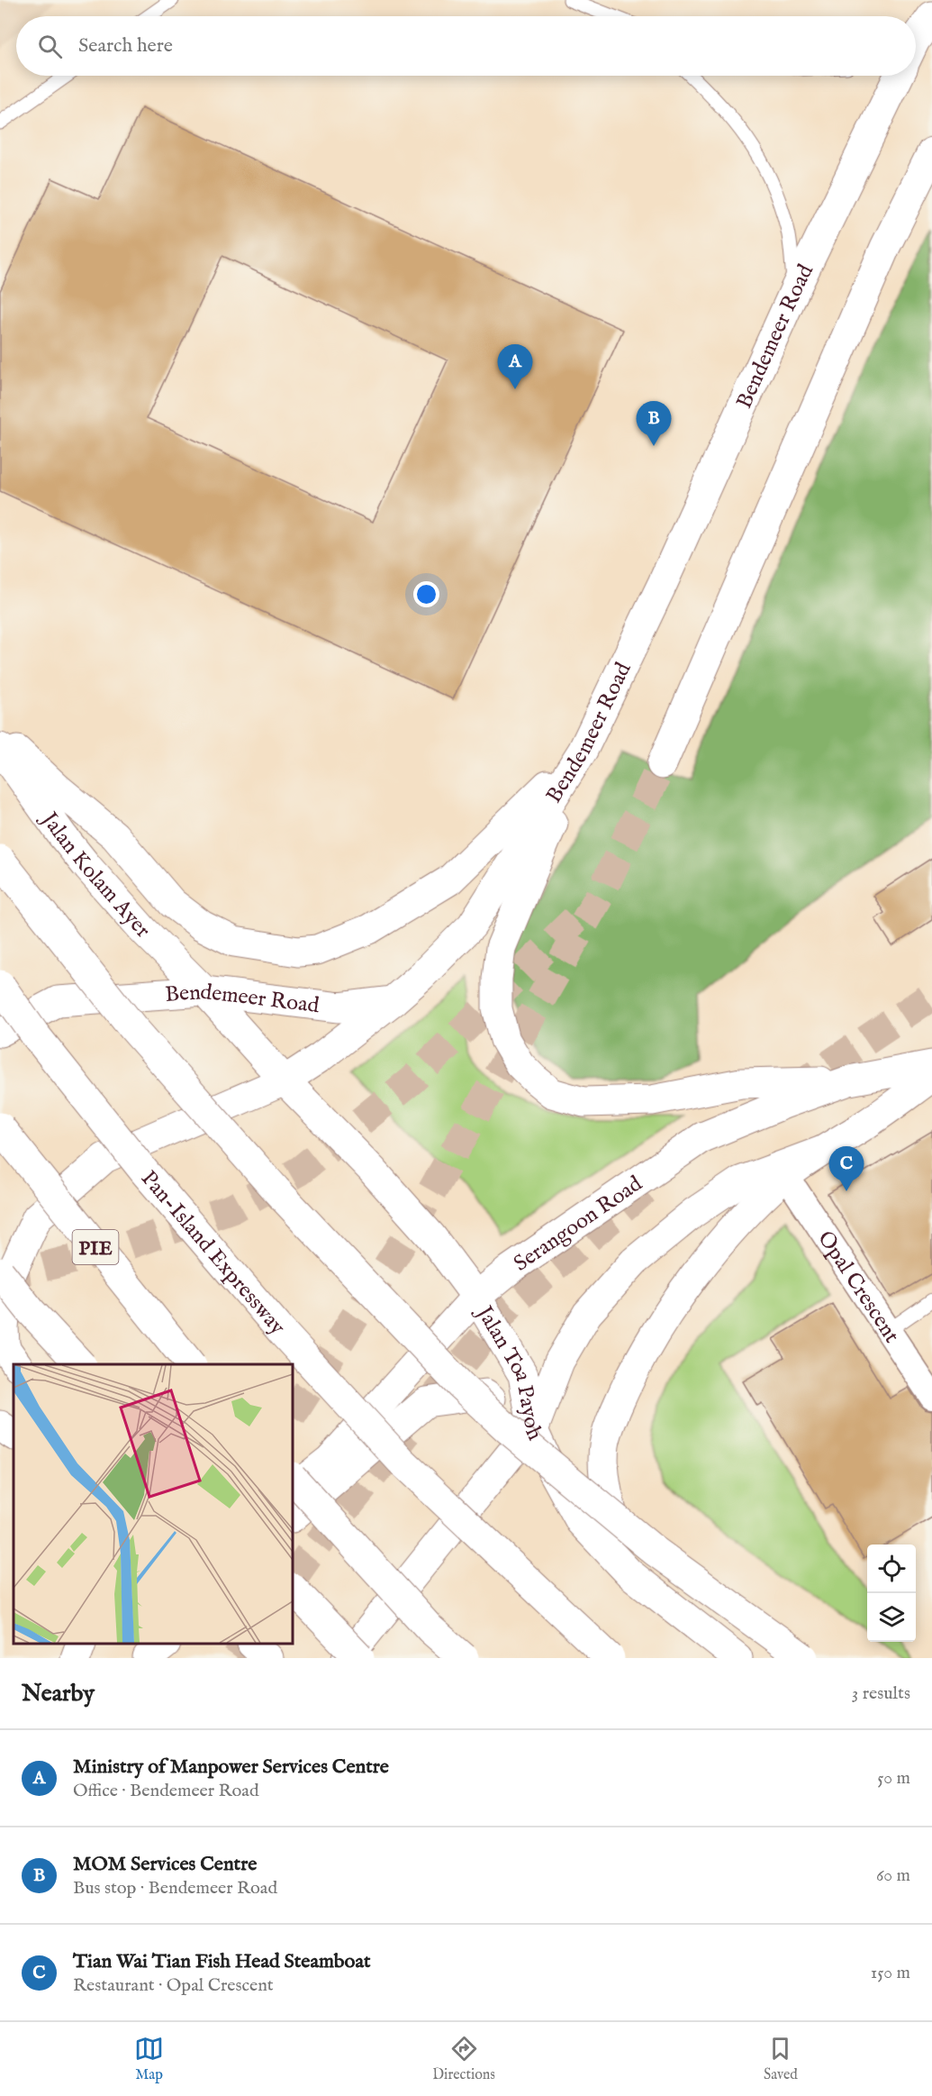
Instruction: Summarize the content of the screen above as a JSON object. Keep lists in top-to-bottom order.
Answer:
{
  "streets": {
    "main road": [
      "Bendemeer Road",
      "Jalan Kolam Ayer",
      "Serangoon Road",
      "PIE",
      "Pan-Island Expressway",
      "Jalan Toa Payoh"
    ],
    "street": ["Opal Crescent"]
  },
  "crossings": [
    ["Bendemeer Road", "Jalan Kolam Ayer"],
    ["Jalan Kolam Ayer", "Jalan Toa Payoh"],
    ["Serangoon Road", "Jalan Toa Payoh"]
  ],
  "page": {
    "search": "Search here",
    "pins": ["A", "B", "C"],
    "heading": ["Nearby", "3 results"],
    "list": [
      {
        "mark": "A",
        "name": "Ministry of Manpower Services Centre",
        "note": "Office · Bendemeer Road",
        "value": "50 m"
      },
      {
        "mark": "B",
        "name": "MOM Services Centre",
        "note": "Bus stop · Bendemeer Road",
        "value": "60 m"
      },
      {
        "mark": "C",
        "name": "Tian Wai Tian Fish Head Steamboat",
        "note": "Restaurant · Opal Crescent",
        "value": "150 m"
      }
    ],
    "nav": ["Map", "Directions", "Saved"]
  }
}
